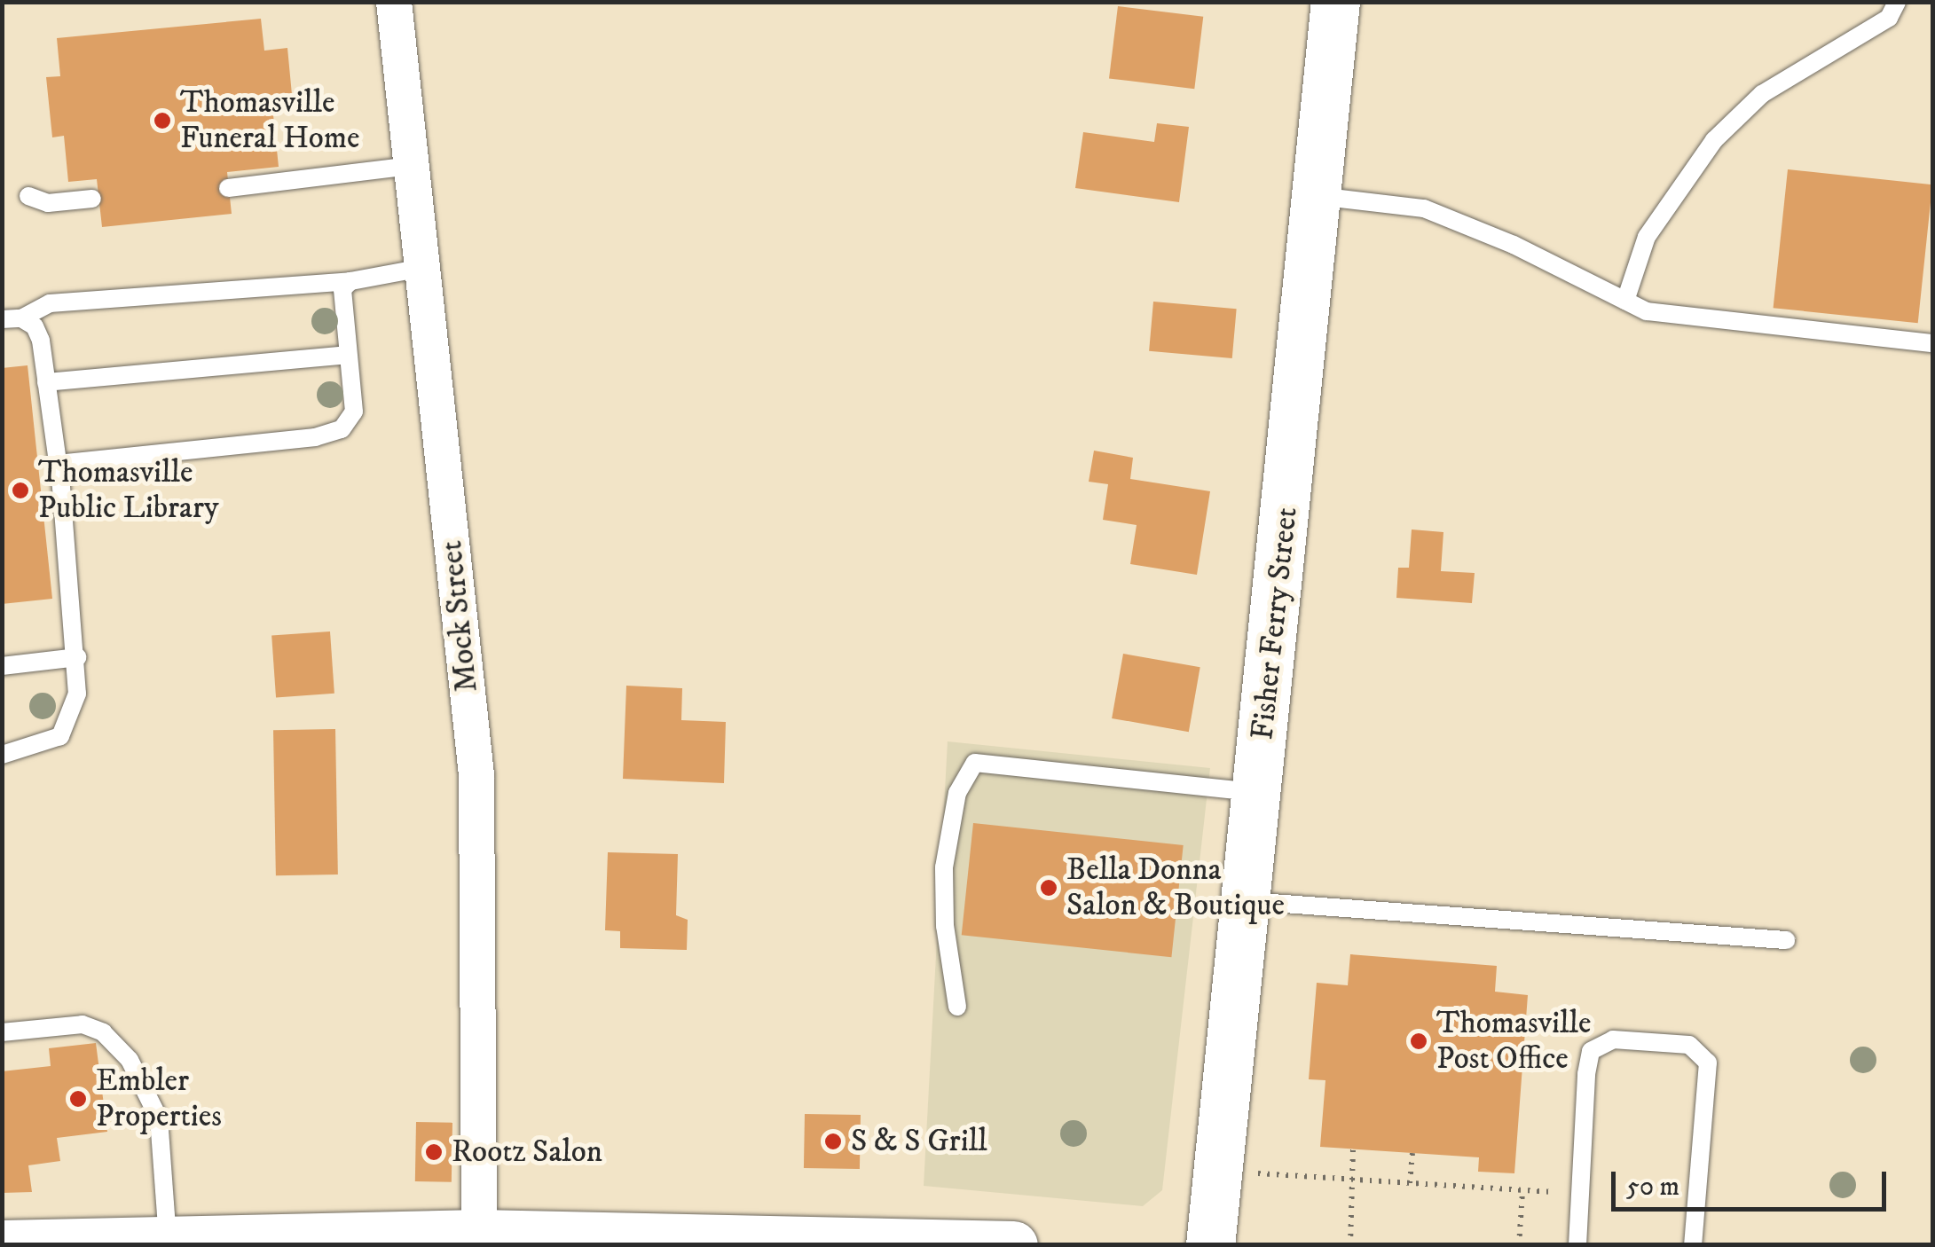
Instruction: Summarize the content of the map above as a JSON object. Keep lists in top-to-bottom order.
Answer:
{
  "streets": {
    "street": ["Mock Street", "Fisher Ferry Street"]
  },
  "places": [
    "Thomasville Funeral Home",
    "Thomasville Public Library",
    "Bella Donna Salon & Boutique",
    "Thomasville Post Office",
    "Embler Properties",
    "S & S Grill",
    "Rootz Salon"
  ],
  "scale_bar": "50 m"
}
